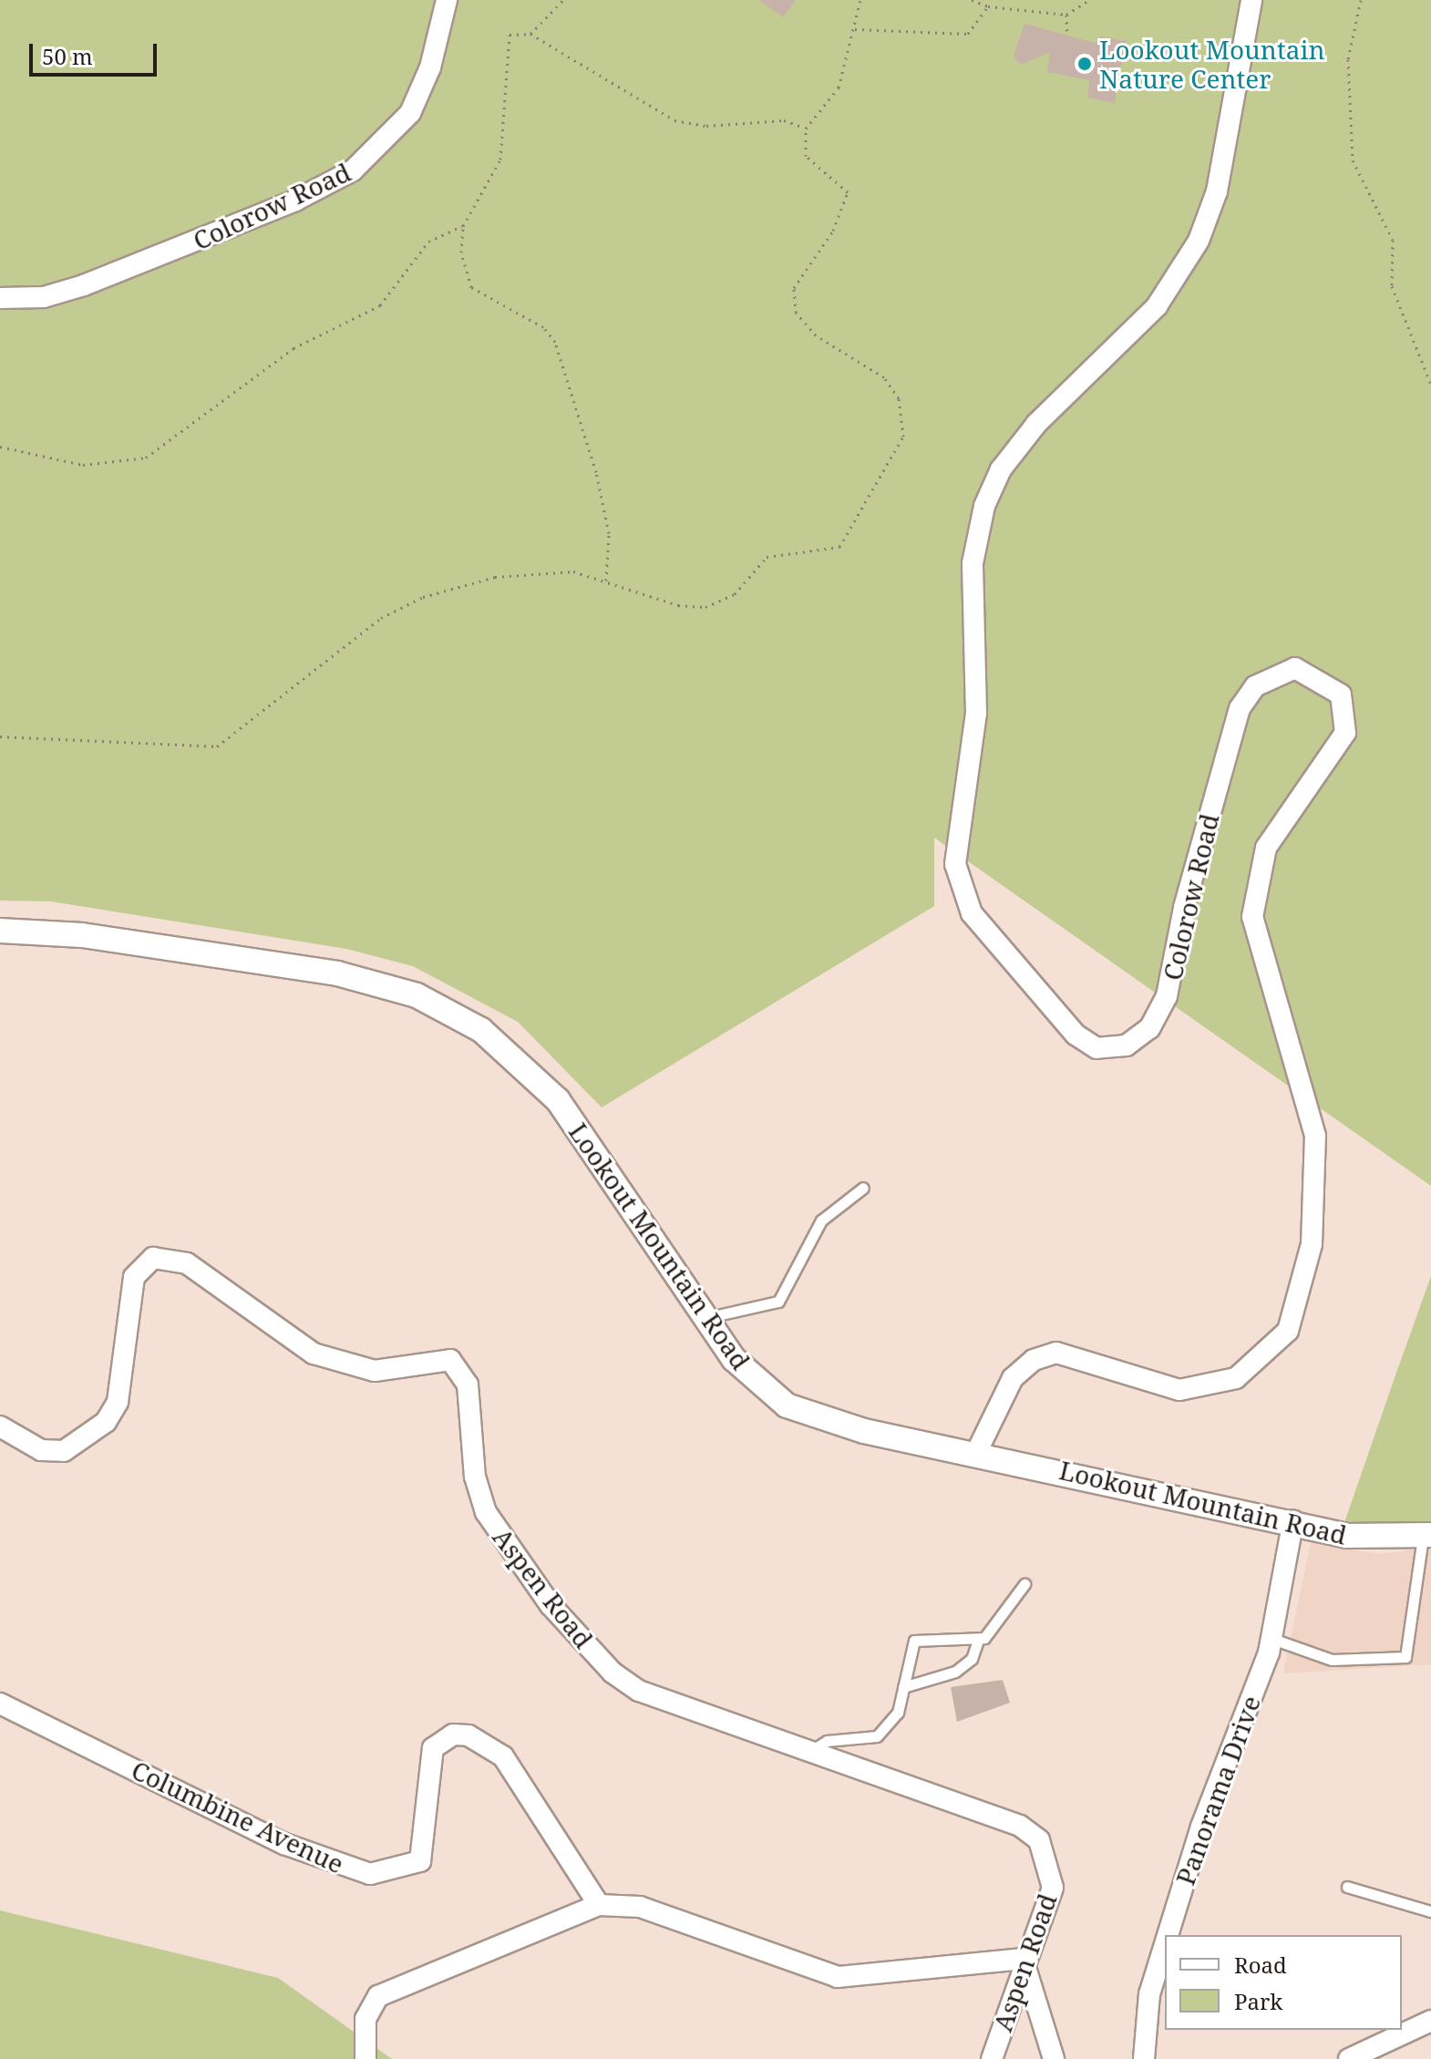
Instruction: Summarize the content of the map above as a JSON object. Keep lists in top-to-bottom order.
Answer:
{
  "streets": {
    "street": [
      "Colorow Road",
      "Lookout Mountain Road",
      "Aspen Road",
      "Panorama Drive",
      "Columbine Avenue"
    ]
  },
  "crossings": [
    ["Colorow Road", "Lookout Mountain Road"],
    ["Lookout Mountain Road", "Panorama Drive"]
  ],
  "places": ["Lookout Mountain Nature Center"],
  "legend": ["Road", "Park"],
  "scale_bar": "50 m"
}
